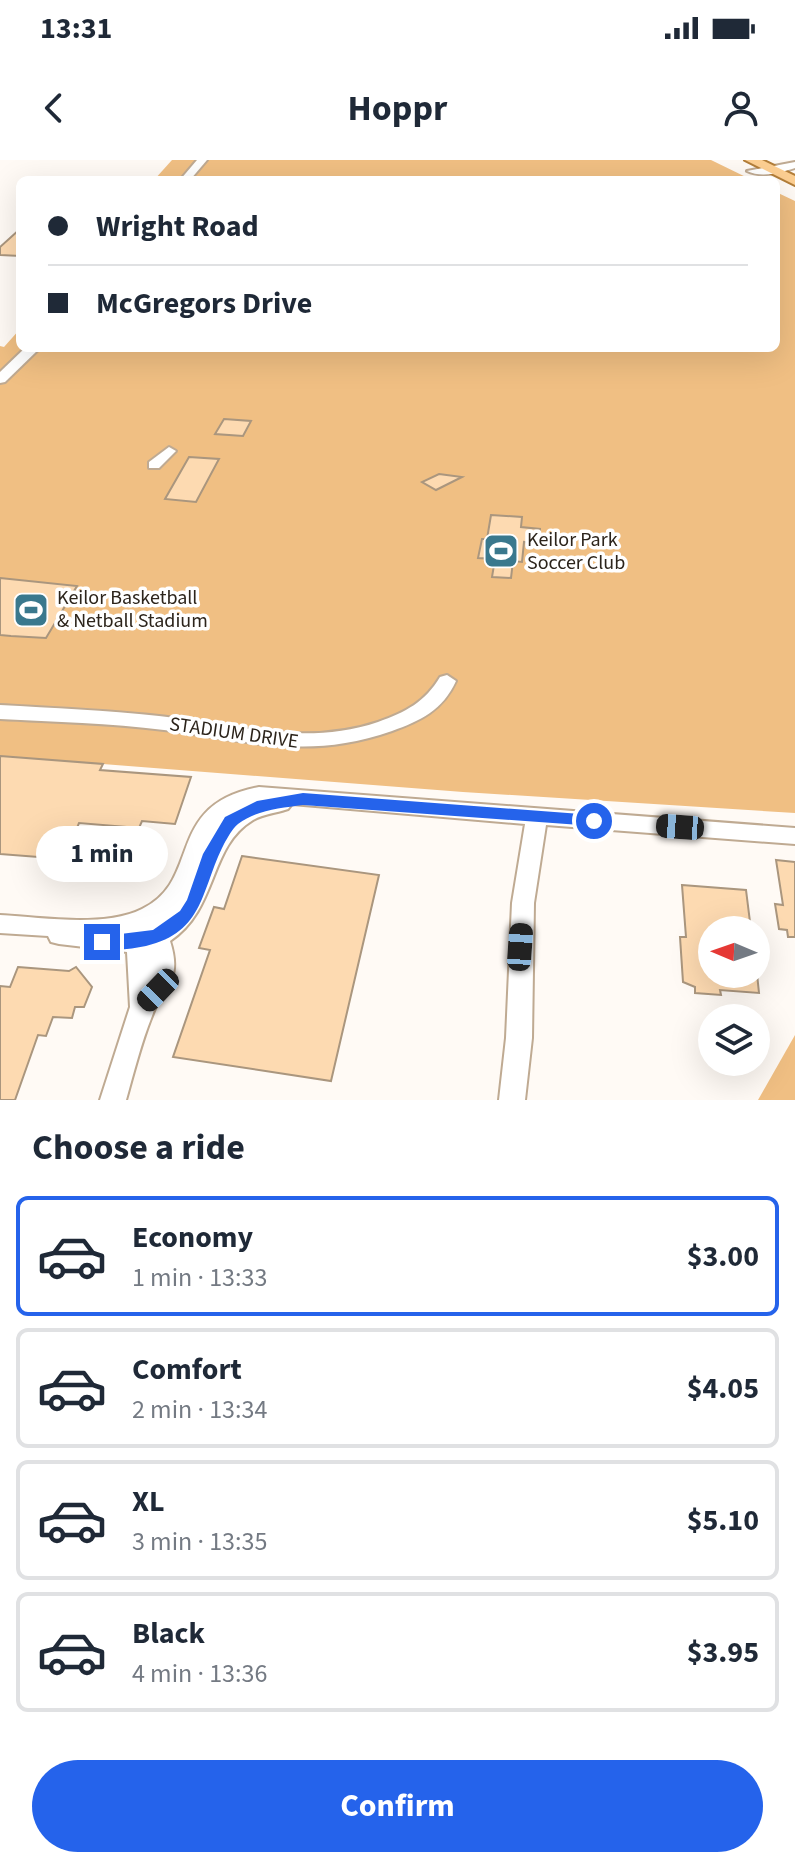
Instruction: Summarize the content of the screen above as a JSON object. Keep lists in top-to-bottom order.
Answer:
{
  "streets": {
    "street": ["STADIUM DRIVE"]
  },
  "places": {
    "sports": ["Keilor Park Soccer Club", "Keilor Basketball & Netball Stadium"]
  },
  "north": "left",
  "page": {
    "status": "13:31",
    "header": "Hoppr",
    "banner": ["Wright Road", "McGregors Drive"],
    "bubble": "1 min",
    "heading": "Choose a ride",
    "list": [
      {
        "name": "Economy",
        "note": "1 min · 13:33",
        "value": "$3.00"
      },
      {
        "name": "Comfort",
        "note": "2 min · 13:34",
        "value": "$4.05"
      },
      {
        "name": "XL",
        "note": "3 min · 13:35",
        "value": "$5.10"
      },
      {
        "name": "Black",
        "note": "4 min · 13:36",
        "value": "$3.95"
      }
    ],
    "buttons": "Confirm"
  }
}
